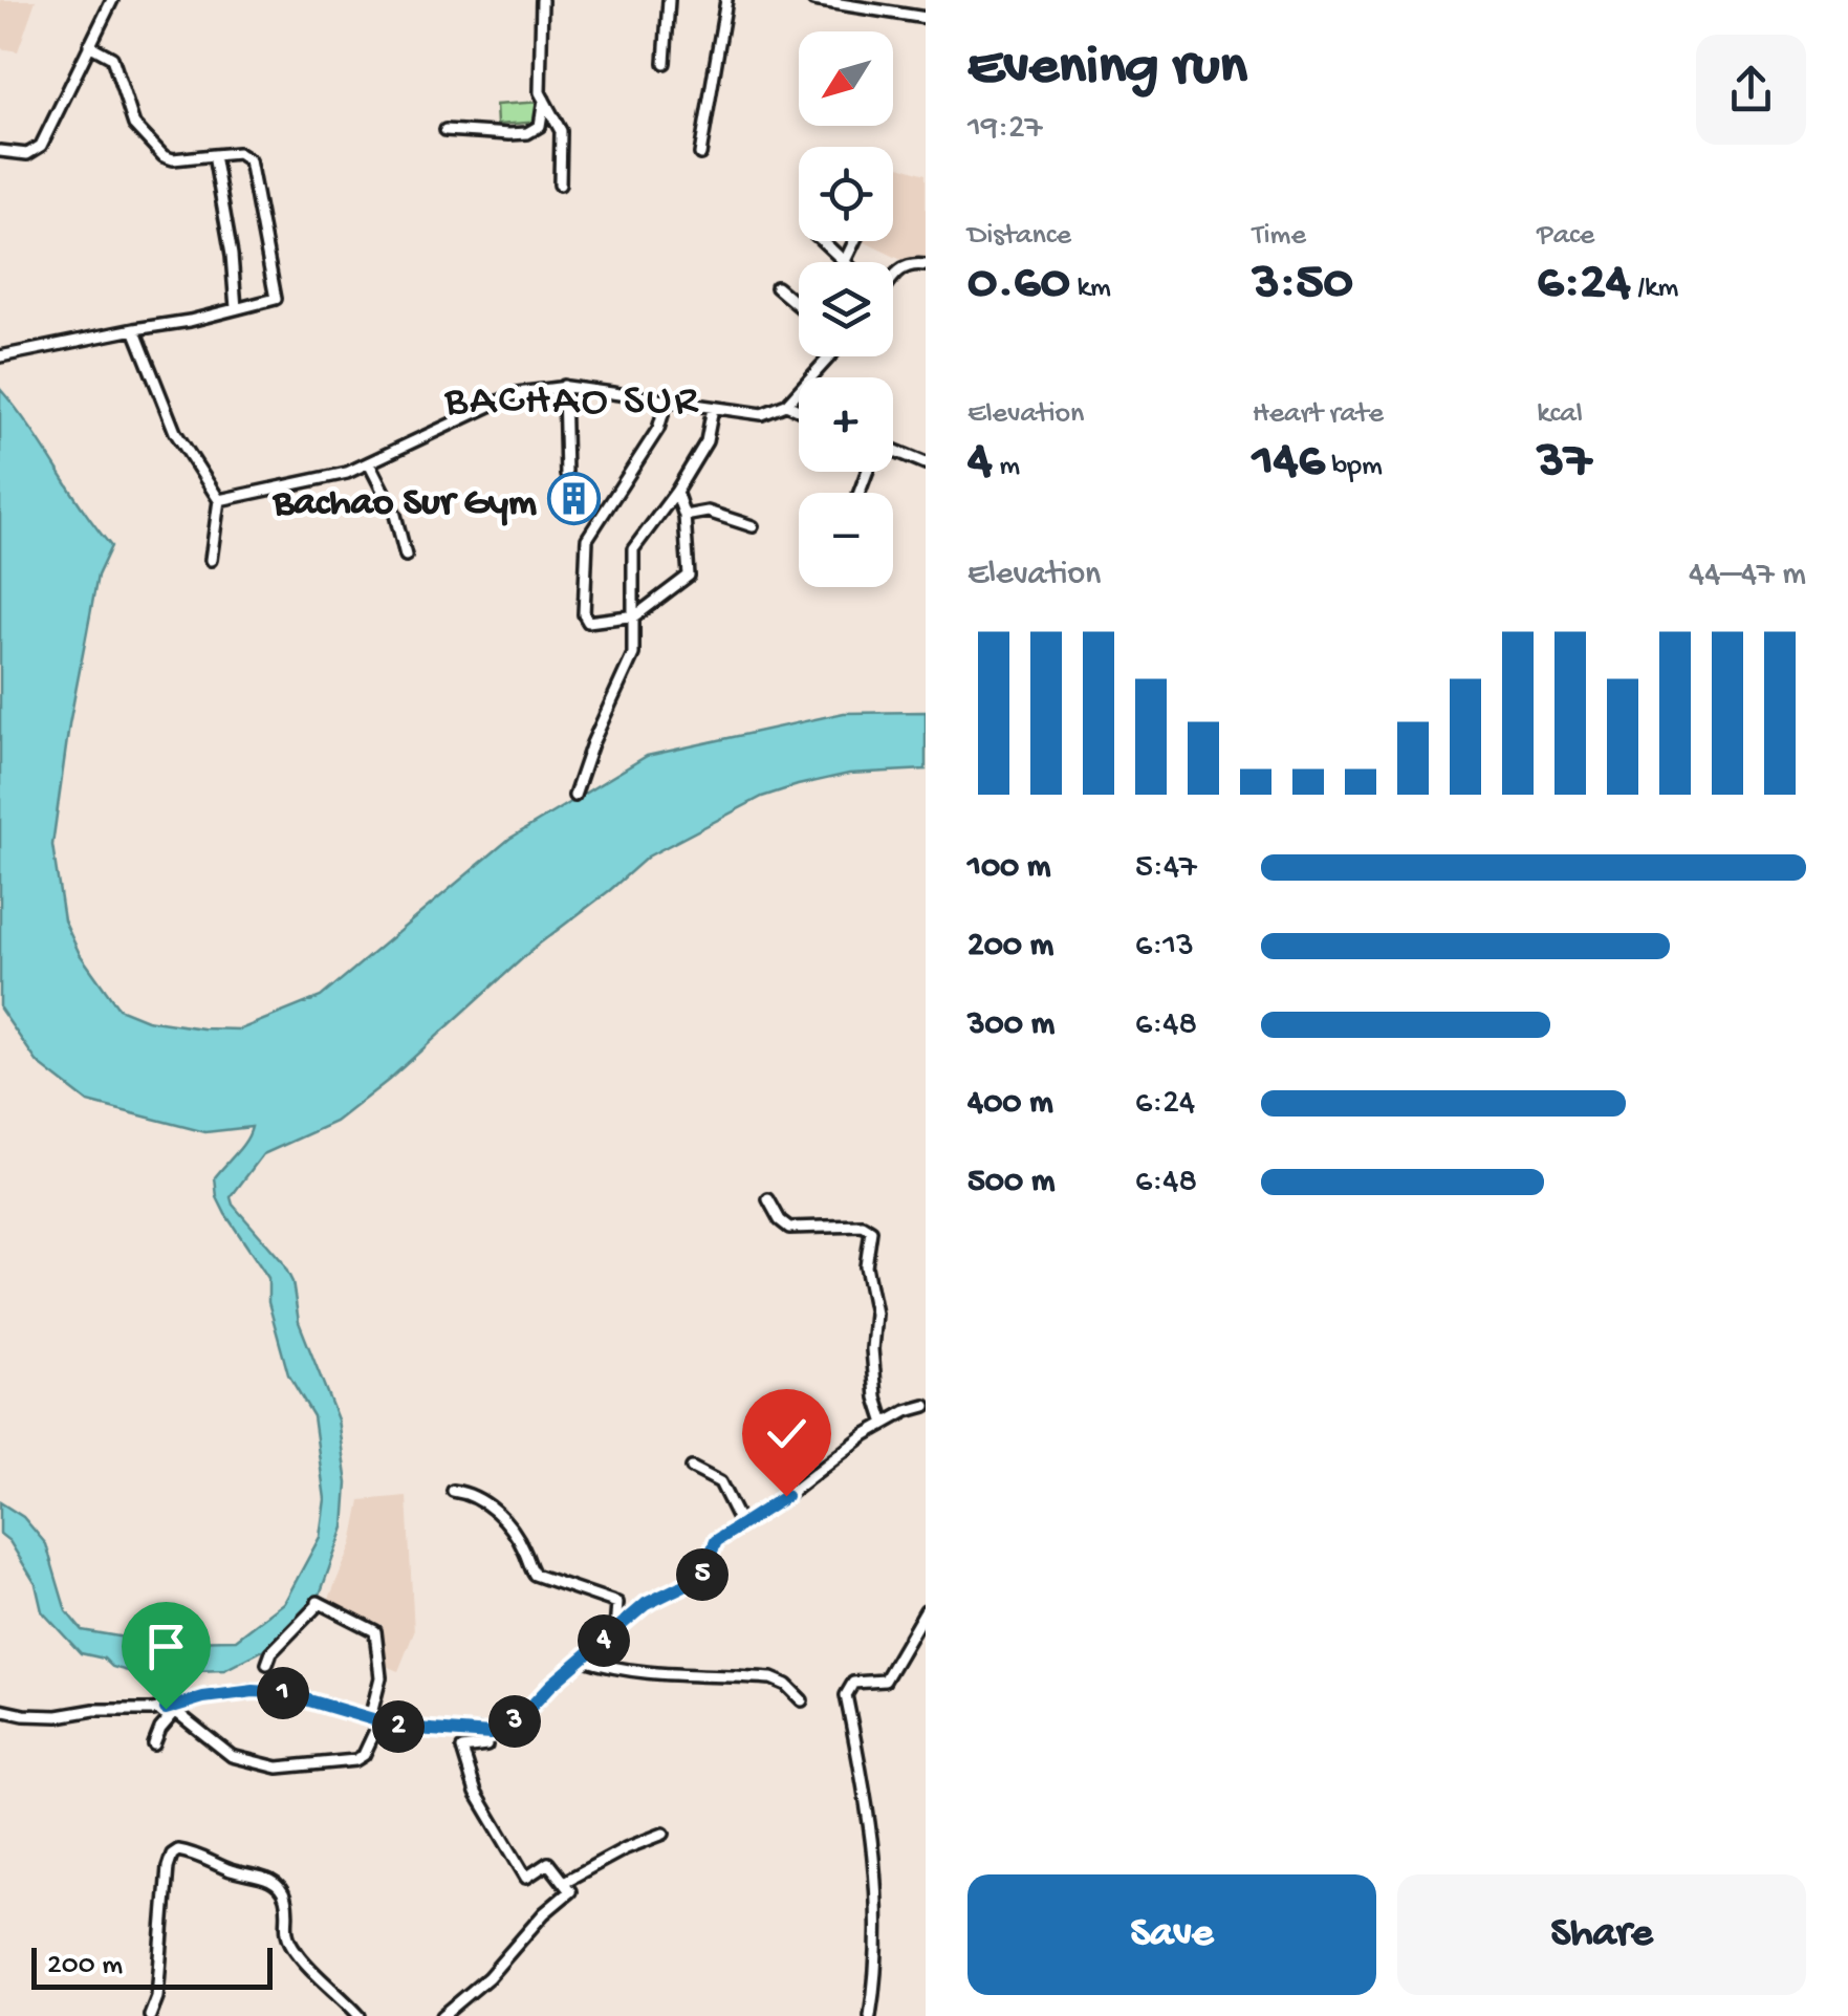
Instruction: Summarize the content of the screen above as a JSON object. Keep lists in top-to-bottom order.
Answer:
{
  "districts": ["BACHAO SUR"],
  "places": {
    "building": ["Bachao Sur Gym"]
  },
  "scale_bar": "200 m",
  "north": "bottom left",
  "page": {
    "heading": ["Evening run", "19:27"],
    "map_buttons": ["+", "−"],
    "stats": [
      ["Distance", "0.60 km"],
      ["Time", "3:50"],
      ["Pace", "6:24 /km"],
      ["Elevation", "4 m"],
      ["Heart rate", "146 bpm"],
      ["kcal", "37"]
    ],
    "chart": ["Elevation", "44–47 m"],
    "list": [
      {
        "name": "100 m",
        "note": "5:47"
      },
      {
        "name": "200 m",
        "note": "6:13"
      },
      {
        "name": "300 m",
        "note": "6:48"
      },
      {
        "name": "400 m",
        "note": "6:24"
      },
      {
        "name": "500 m",
        "note": "6:48"
      }
    ],
    "pins": [
      "5",
      "4",
      "1",
      "3",
      "2"
    ],
    "buttons": ["Save", "Share"],
    "scale": "200 m"
  }
}
